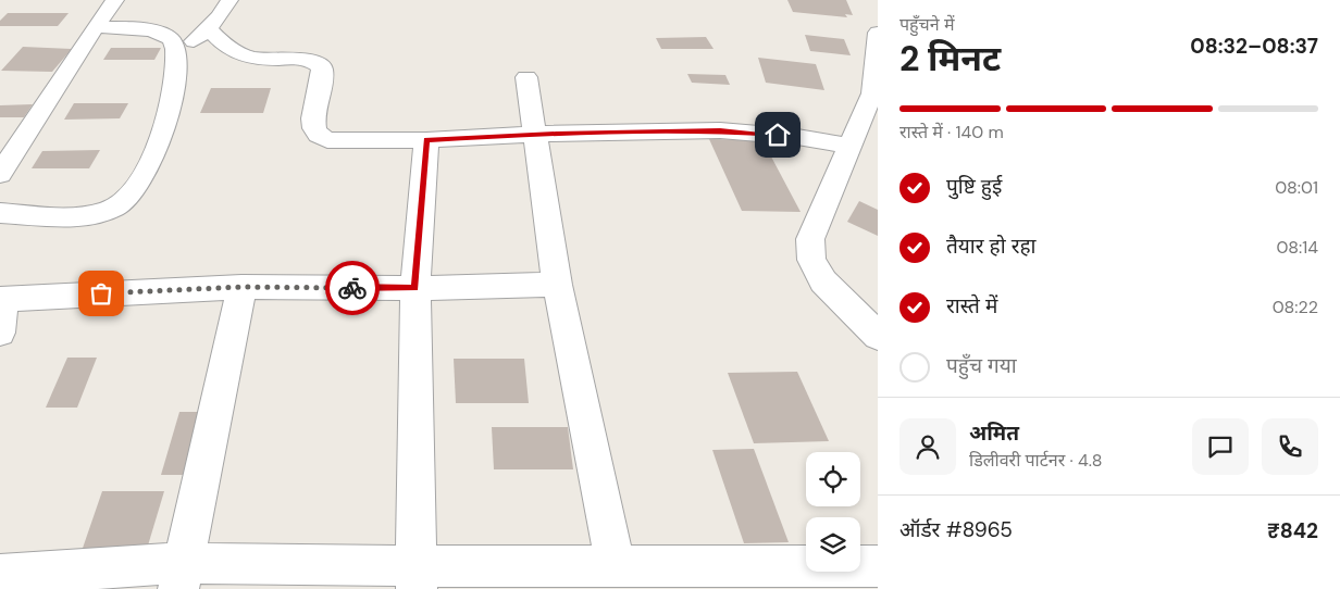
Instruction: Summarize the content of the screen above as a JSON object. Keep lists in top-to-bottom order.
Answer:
{
  "page": {
    "heading": ["2 मिनट", "पहुँचने में", "08:32–08:37"],
    "panel": [
      "अमित",
      "डिलीवरी पार्टनर · 4.8",
      "ऑर्डर #8965",
      "₹842"
    ],
    "bar": "रास्ते में · 140 m",
    "list": [
      ["पुष्टि हुई", "08:01"],
      ["तैयार हो रहा", "08:14"],
      ["रास्ते में", "08:22"],
      "पहुँच गया"
    ]
  }
}
